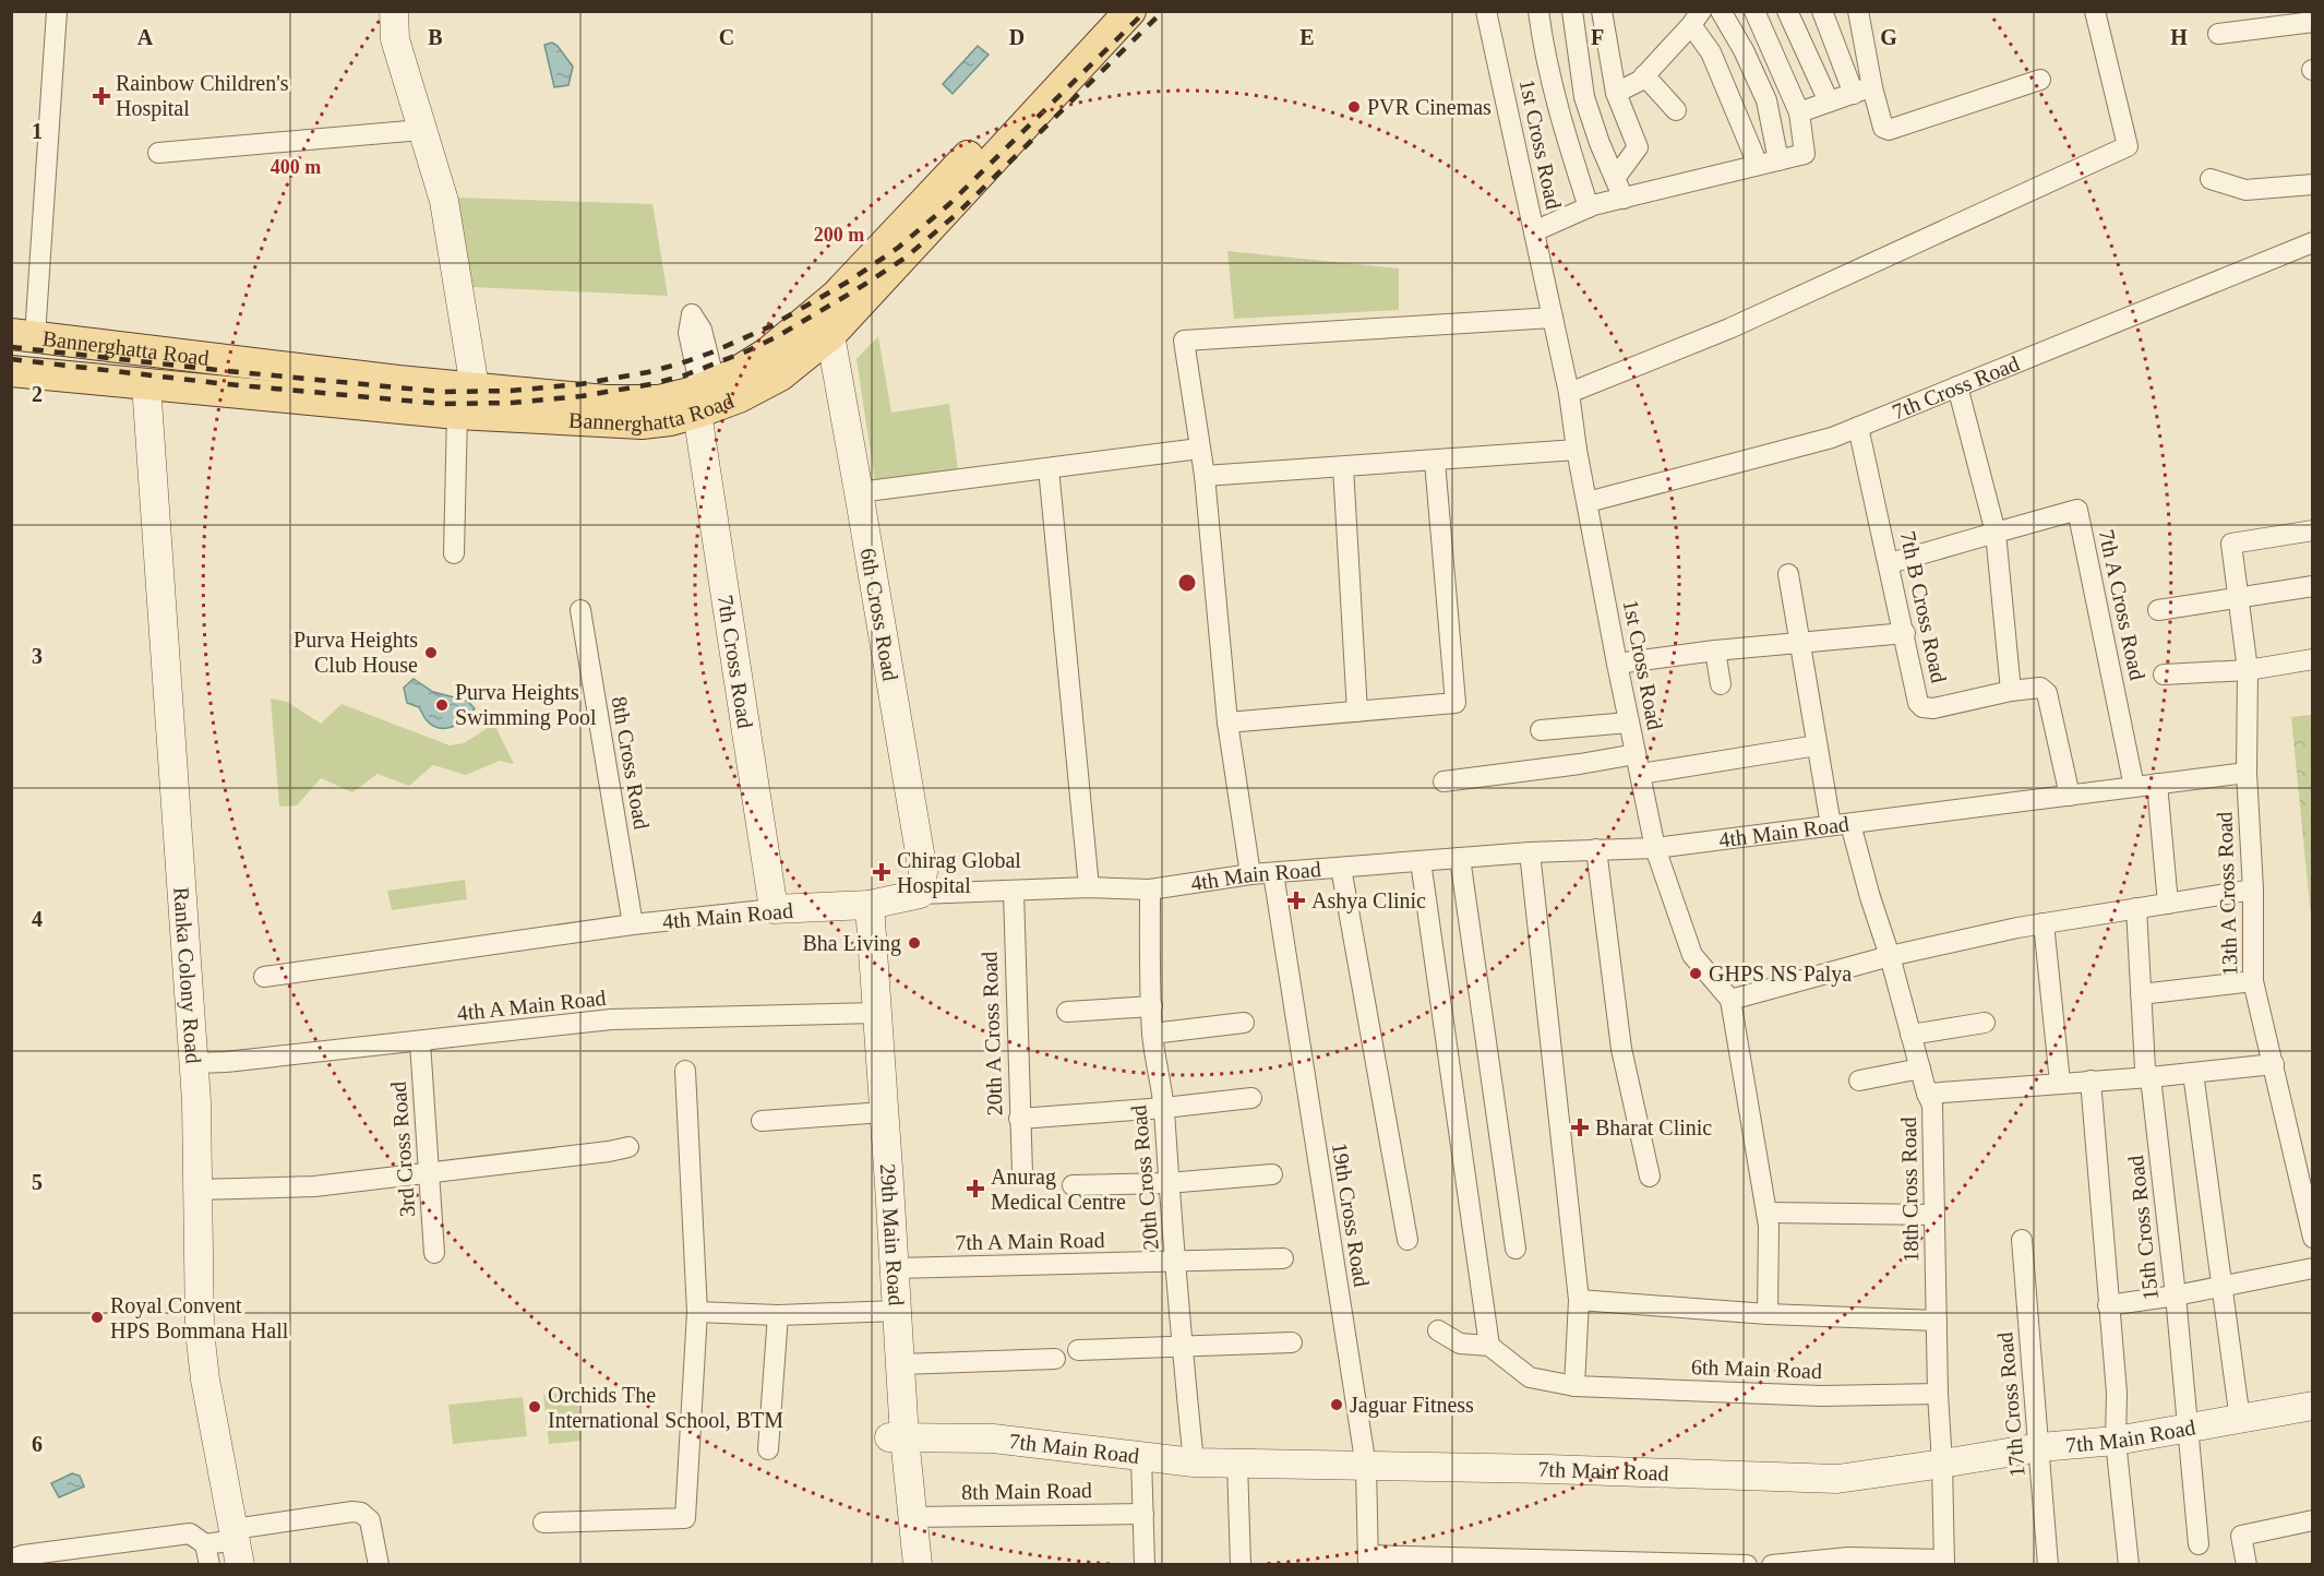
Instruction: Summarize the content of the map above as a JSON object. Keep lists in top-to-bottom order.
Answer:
{
  "streets": {
    "main road": ["Bannerghatta Road"],
    "street": [
      "1st Cross Road",
      "7th Cross Road",
      "7th A Cross Road",
      "7th B Cross Road",
      "6th Cross Road",
      "8th Cross Road",
      "4th Main Road",
      "13th A Cross Road",
      "Ranka Colony Road",
      "4th A Main Road",
      "20th A Cross Road",
      "3rd Cross Road",
      "20th Cross Road",
      "18th Cross Road",
      "19th Cross Road",
      "15th Cross Road",
      "29th Main Road",
      "7th A Main Road",
      "6th Main Road",
      "17th Cross Road",
      "7th Main Road",
      "8th Main Road"
    ]
  },
  "crossings": [
    ["1st Cross Road", "7th Cross Road"],
    ["1st Cross Road", "4th Main Road"],
    ["Bannerghatta Road", "7th Cross Road"],
    ["Bannerghatta Road", "6th Cross Road"],
    ["Bannerghatta Road", "Ranka Colony Road"],
    ["7th Cross Road", "7th B Cross Road"],
    ["7th Cross Road", "4th Main Road"],
    ["7th A Cross Road", "4th Main Road"],
    ["6th Cross Road", "4th Main Road"],
    ["8th Cross Road", "4th Main Road"],
    ["4th Main Road", "13th A Cross Road"],
    ["4th Main Road", "20th A Cross Road"],
    ["4th Main Road", "20th Cross Road"],
    ["4th Main Road", "18th Cross Road"],
    ["4th Main Road", "19th Cross Road"],
    ["4th Main Road", "29th Main Road"],
    ["Ranka Colony Road", "4th A Main Road"],
    ["4th A Main Road", "3rd Cross Road"],
    ["4th A Main Road", "29th Main Road"],
    ["20th Cross Road", "7th A Main Road"],
    ["20th Cross Road", "7th Main Road"],
    ["18th Cross Road", "6th Main Road"],
    ["18th Cross Road", "7th Main Road"],
    ["19th Cross Road", "7th Main Road"],
    ["15th Cross Road", "7th Main Road"],
    ["29th Main Road", "7th A Main Road"],
    ["29th Main Road", "7th Main Road"],
    ["29th Main Road", "8th Main Road"],
    ["17th Cross Road", "7th Main Road"]
  ],
  "places": {
    "health": [
      "Rainbow Children's Hospital",
      "Chirag Global Hospital",
      "Ashya Clinic",
      "Bharat Clinic",
      "Anurag Medical Centre"
    ],
    "other": [
      "PVR Cinemas",
      "Purva Heights Club House",
      "Purva Heights Swimming Pool",
      "Bha Living",
      "GHPS NS Palya",
      "Royal Convent HPS Bommana Hall",
      "Jaguar Fitness",
      "Orchids The International School, BTM"
    ]
  },
  "grid": {
    "columns": [
      "A",
      "B",
      "C",
      "D",
      "E",
      "F",
      "G",
      "H"
    ],
    "rows": [
      "1",
      "2",
      "3",
      "4",
      "5",
      "6"
    ]
  },
  "rings": ["400 m", "200 m"]
}
